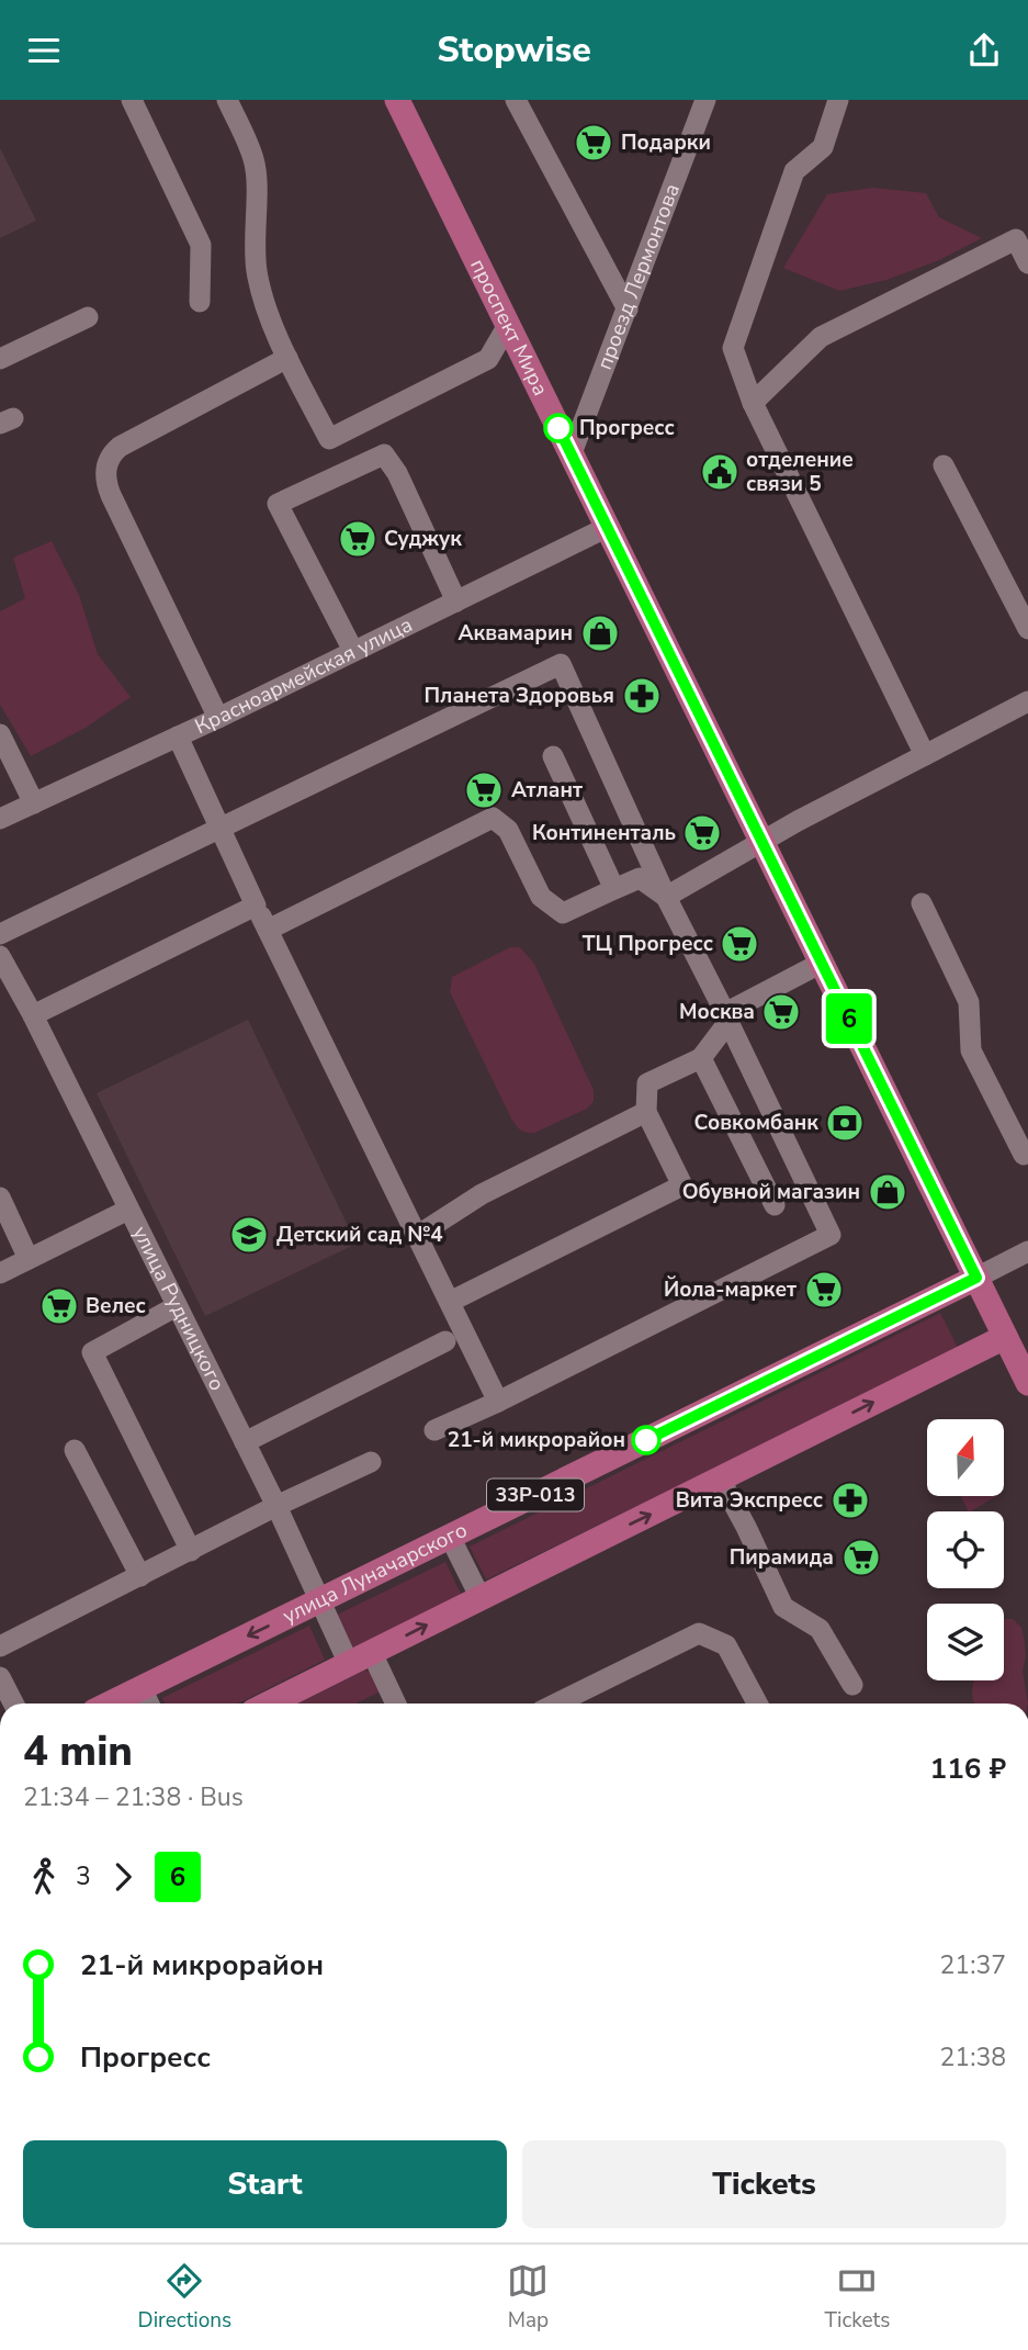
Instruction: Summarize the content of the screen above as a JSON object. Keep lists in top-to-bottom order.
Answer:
{
  "streets": {
    "main road": ["проспект Мира", "33Р-013", "улица Луначарского"],
    "street": ["проезд Лермонтова", "Красноармейская улица", "улица Рудницкого"]
  },
  "crossings": [
    ["проезд Лермонтова", "проспект Мира"],
    ["проспект Мира", "Красноармейская улица"],
    ["проспект Мира", "улица Луначарского"],
    ["улица Рудницкого", "улица Луначарского"]
  ],
  "places": {
    "supermarket": [
      "Подарки",
      "Суджук",
      "Атлант",
      "Континенталь",
      "ТЦ Прогресс",
      "Москва",
      "Йола-маркет",
      "Велес",
      "Пирамида"
    ],
    "other": ["Прогресс", "21-й микрорайон"],
    "public building": ["отделение связи 5"],
    "shop": ["Аквамарин", "Обувной магазин"],
    "pharmacy": ["Планета Здоровья", "Вита Экспресс"],
    "bank": ["Совкомбанк"],
    "school or university": ["Детский сад №4"]
  },
  "lines": ["bus line 6"],
  "north": "top",
  "page": {
    "header": "Stopwise",
    "on_map": "6",
    "heading": ["4 min", "21:34 – 21:38 · Bus", "116 ₽"],
    "legs": ["3", "6"],
    "list": [
      {
        "name": "21-й микрорайон",
        "value": "21:37"
      },
      {
        "name": "Прогресс",
        "value": "21:38"
      }
    ],
    "buttons": ["Start", "Tickets"],
    "tabs": ["Directions", "Map", "Tickets"]
  }
}
